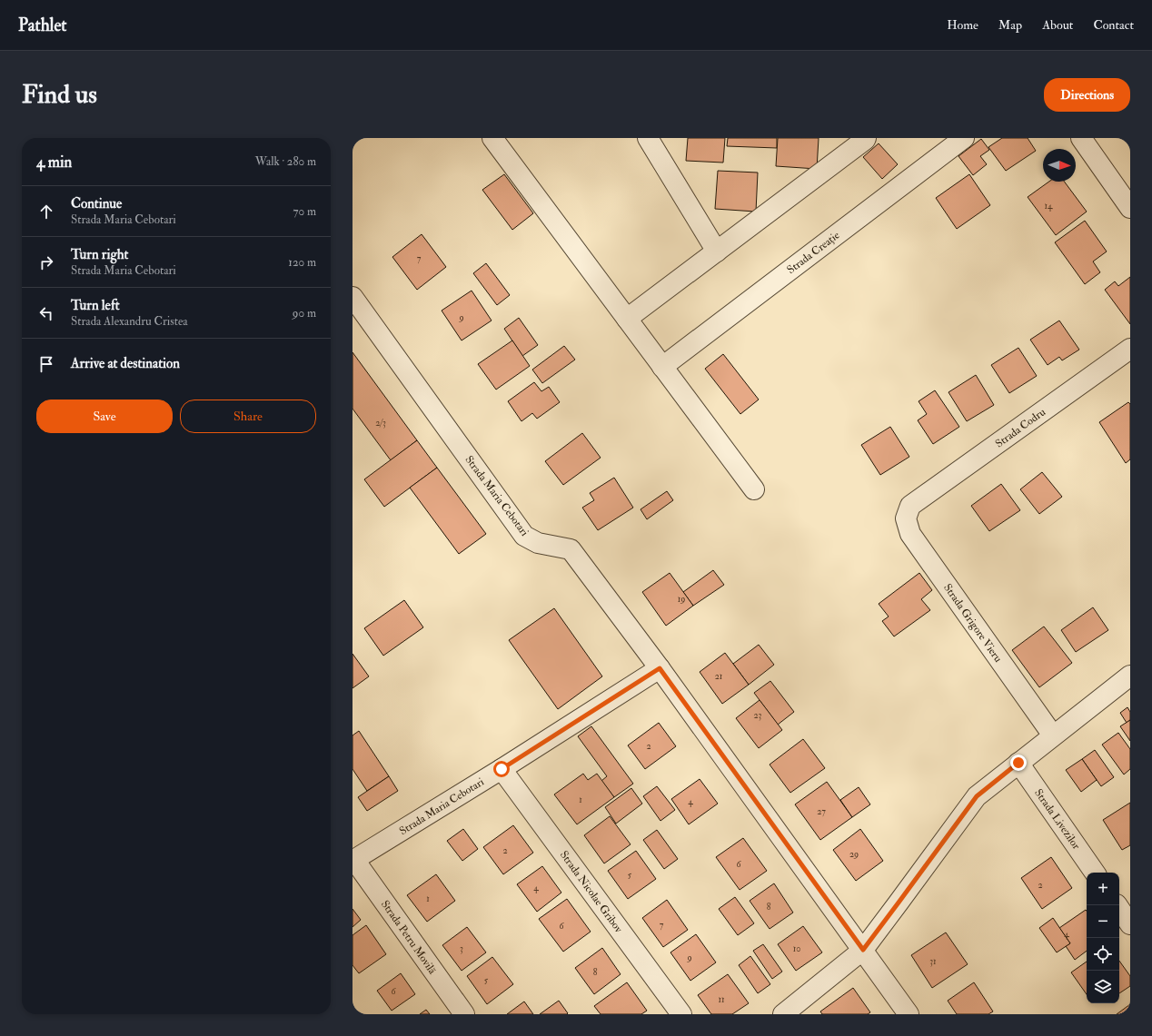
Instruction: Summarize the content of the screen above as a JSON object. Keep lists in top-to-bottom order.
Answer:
{
  "streets": {
    "street": [
      "Strada Creație",
      "Strada Codru",
      "Strada Maria Cebotari",
      "Strada Grigore Vieru",
      "Strada Livezilor",
      "Strada Nicolae Gribov",
      "Strada Petru Movilă"
    ]
  },
  "crossings": [
    ["Strada Codru", "Strada Grigore Vieru"],
    ["Strada Maria Cebotari", "Strada Nicolae Gribov"],
    ["Strada Maria Cebotari", "Strada Petru Movilă"]
  ],
  "house_numbers": [
    "14",
    "7",
    "9",
    "2/3",
    "19",
    "21",
    "23",
    "2",
    "1",
    "4",
    "27",
    "2",
    "29",
    "6",
    "5",
    "2",
    "4",
    "1",
    "8",
    "7",
    "6",
    "4",
    "3",
    "10",
    "9",
    "31",
    "8",
    "5",
    "6",
    "11"
  ],
  "north": "right",
  "page": {
    "header": "Pathlet",
    "nav": [
      "Home",
      "Map",
      "About",
      "Contact"
    ],
    "buttons": [
      "Directions",
      ["Save", "Share"]
    ],
    "title": "Find us",
    "heading": ["4 min", "Walk · 280 m"],
    "list": [
      ["Continue", "Strada Maria Cebotari", "70 m"],
      ["Turn right", "Strada Maria Cebotari", "120 m"],
      ["Turn left", "Strada Alexandru Cristea", "90 m"],
      "Arrive at destination"
    ],
    "map_buttons": ["+", "−"]
  }
}
